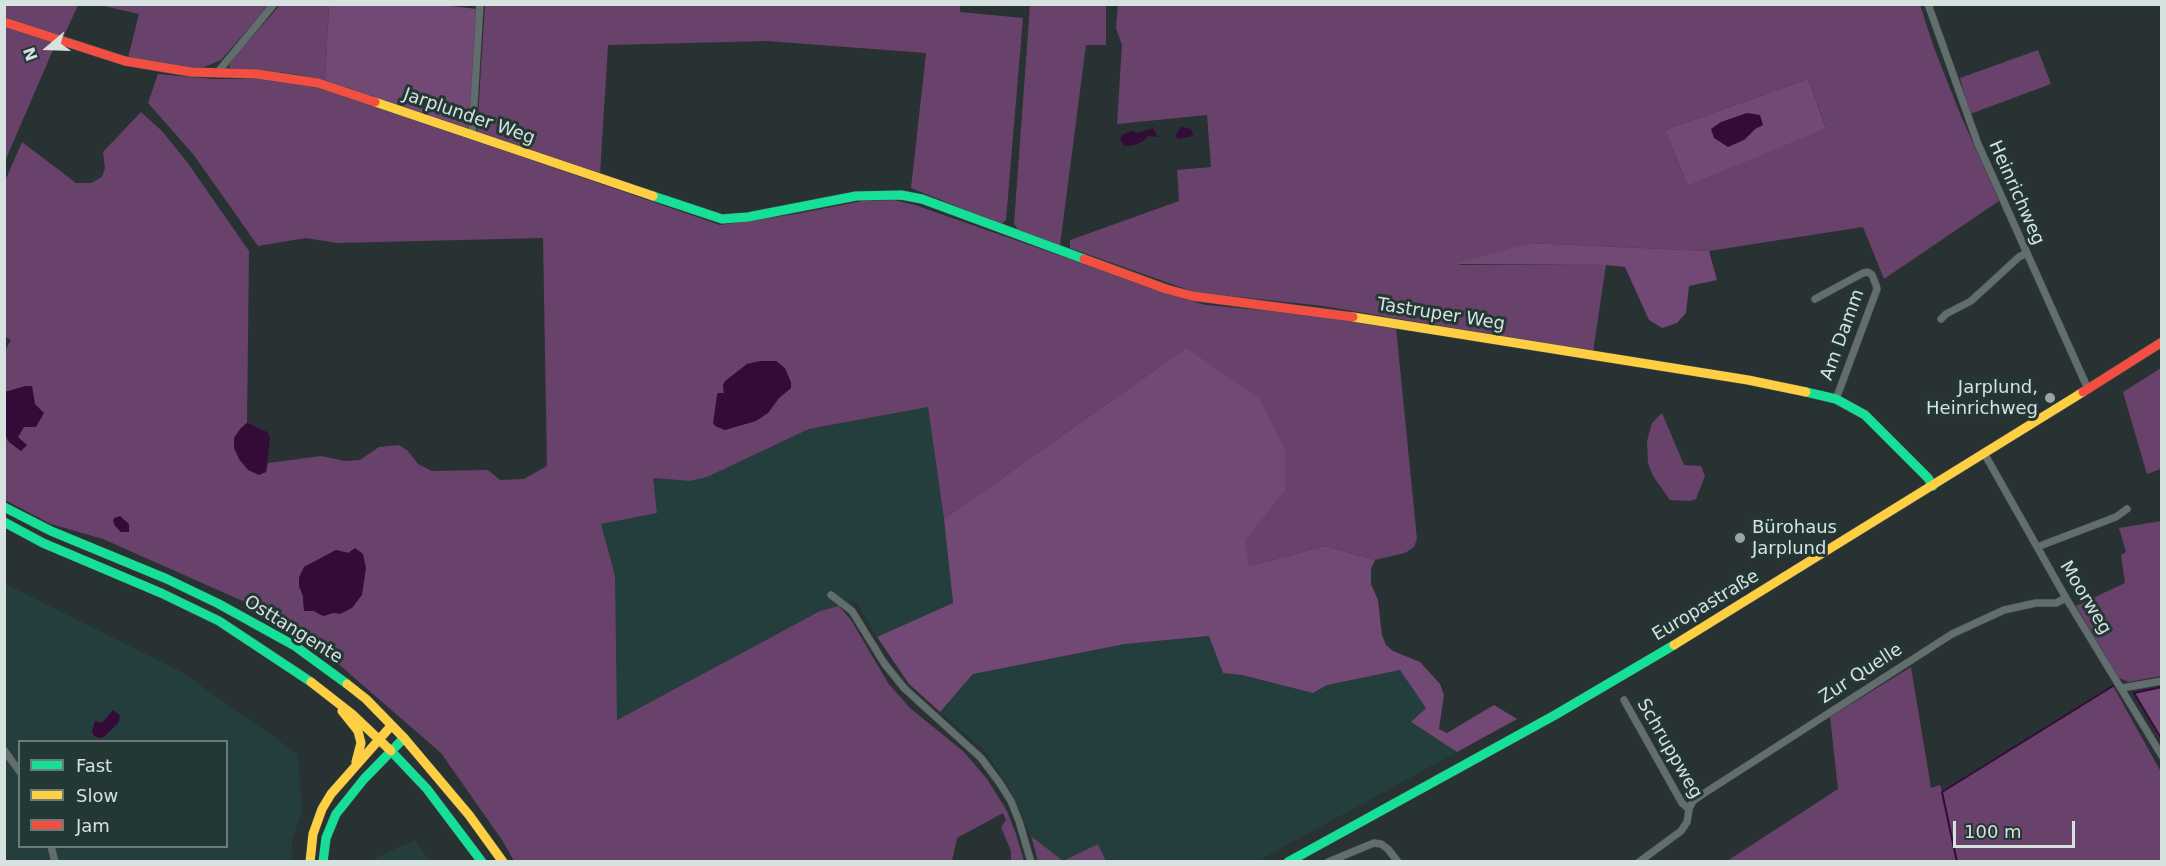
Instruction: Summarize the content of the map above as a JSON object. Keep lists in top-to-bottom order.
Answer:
{
  "streets": {
    "main road": [
      "Jarplunder Weg",
      "Tastruper Weg",
      "Europastraße",
      "Osttangente"
    ],
    "street": [
      "Heinrichweg",
      "Am Damm",
      "Moorweg",
      "Zur Quelle",
      "Schruppweg"
    ]
  },
  "crossings": [
    ["Jarplunder Weg", "Tastruper Weg"],
    ["Heinrichweg", "Europastraße"],
    ["Tastruper Weg", "Am Damm"],
    ["Tastruper Weg", "Europastraße"],
    ["Moorweg", "Europastraße"],
    ["Moorweg", "Zur Quelle"],
    ["Zur Quelle", "Schruppweg"]
  ],
  "places": ["Jarplund, Heinrichweg", "Bürohaus Jarplund"],
  "legend": ["Fast", "Slow", "Jam"],
  "scale_bar": "100 m",
  "north": "left"
}
